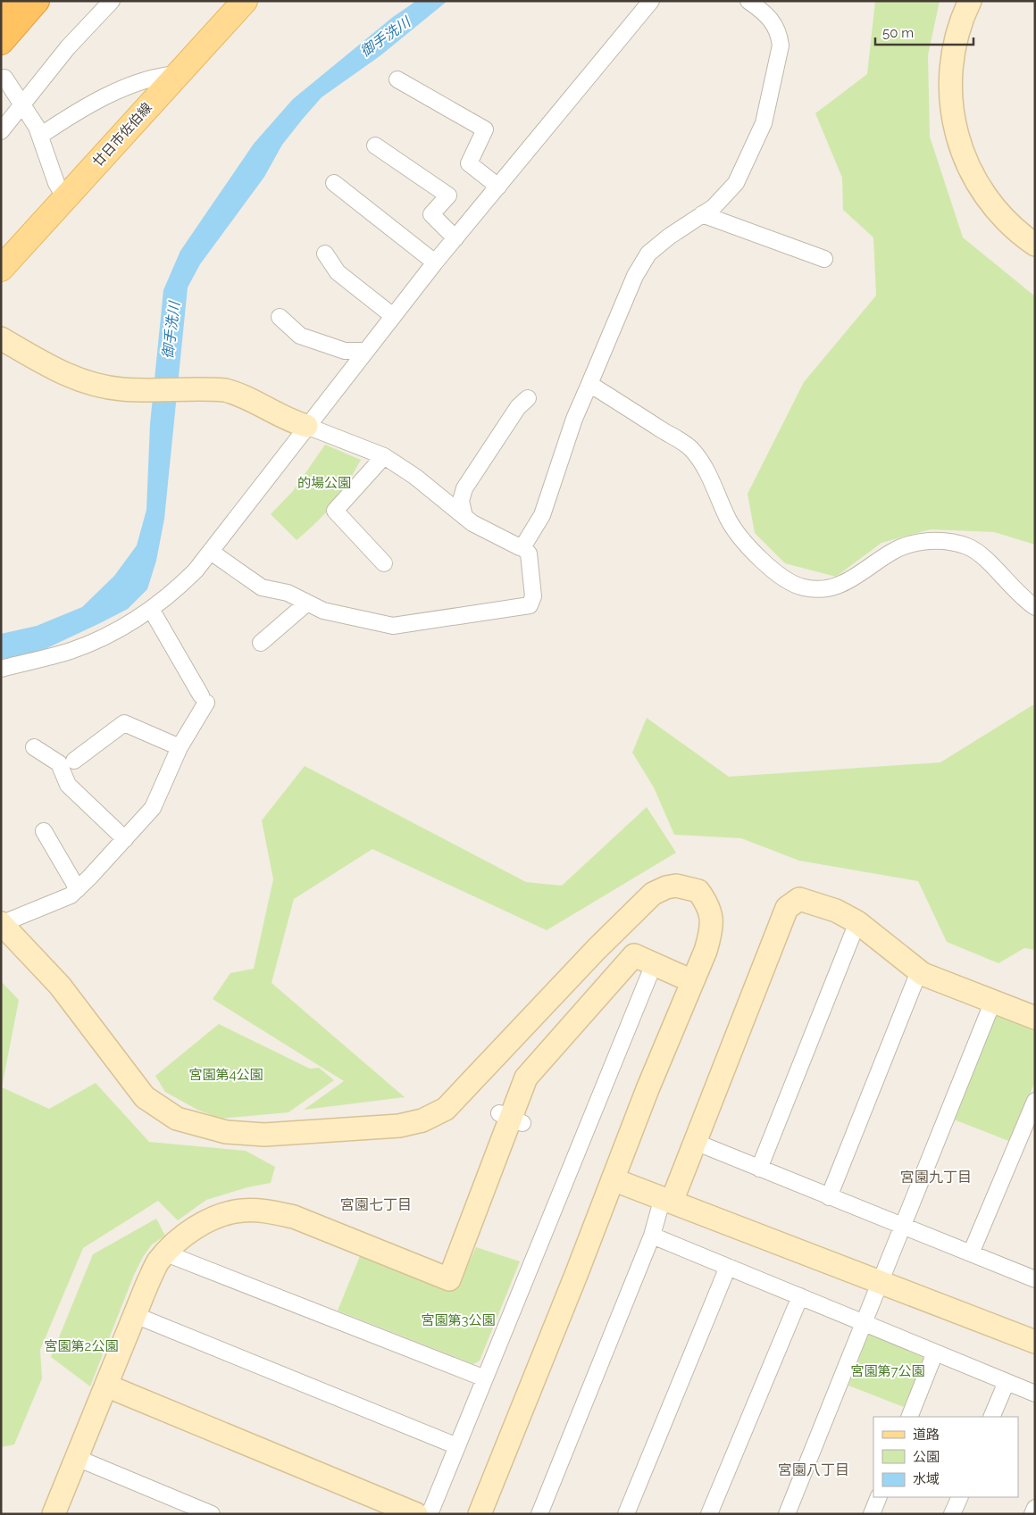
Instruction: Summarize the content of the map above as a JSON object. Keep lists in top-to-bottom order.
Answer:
{
  "streets": {
    "main road": ["廿日市佐伯線"]
  },
  "districts": ["宮園九丁目", "宮園七丁目", "宮園八丁目"],
  "water": ["御手洗川"],
  "parks": [
    "的場公園",
    "宮園第4公園",
    "宮園第3公園",
    "宮園第2公園",
    "宮園第7公園"
  ],
  "legend": ["道路", "公園", "水域"],
  "scale_bar": "50 m"
}
